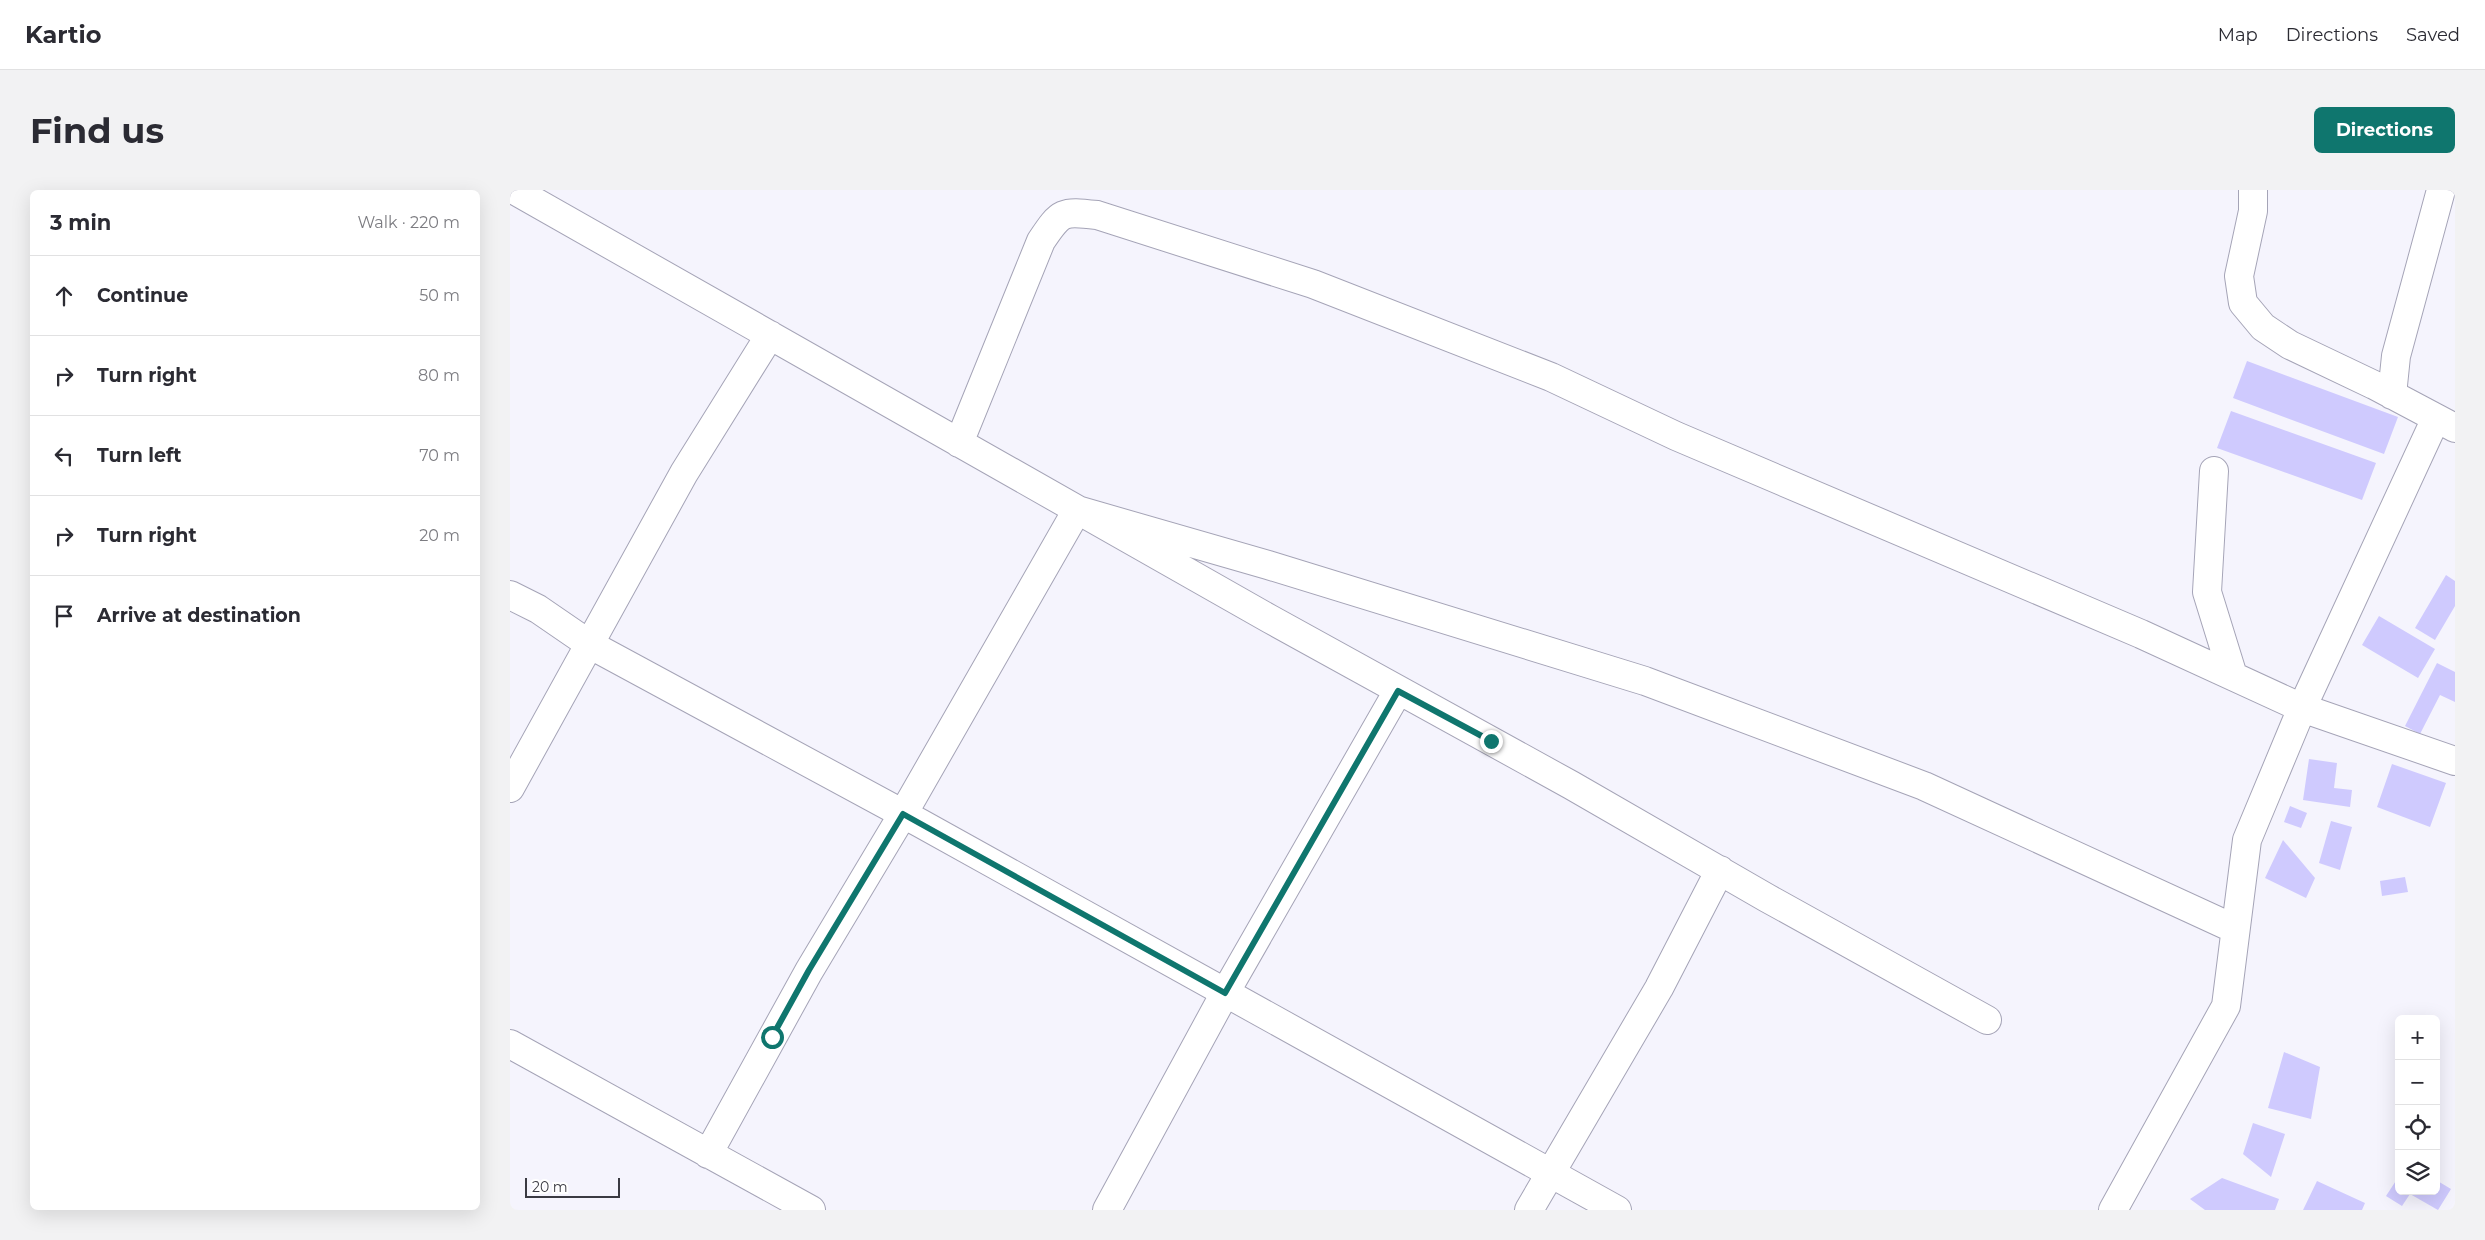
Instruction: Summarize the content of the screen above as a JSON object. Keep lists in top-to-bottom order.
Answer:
{
  "scale_bar": "20 m",
  "page": {
    "header": "Kartio",
    "nav": ["Map", "Directions", "Saved"],
    "buttons": "Directions",
    "title": "Find us",
    "heading": ["3 min", "Walk · 220 m"],
    "list": [
      ["Continue", "50 m"],
      ["Turn right", "80 m"],
      ["Turn left", "70 m"],
      ["Turn right", "20 m"],
      "Arrive at destination"
    ],
    "map_buttons": ["+", "−"],
    "scale": "20 m"
  }
}
